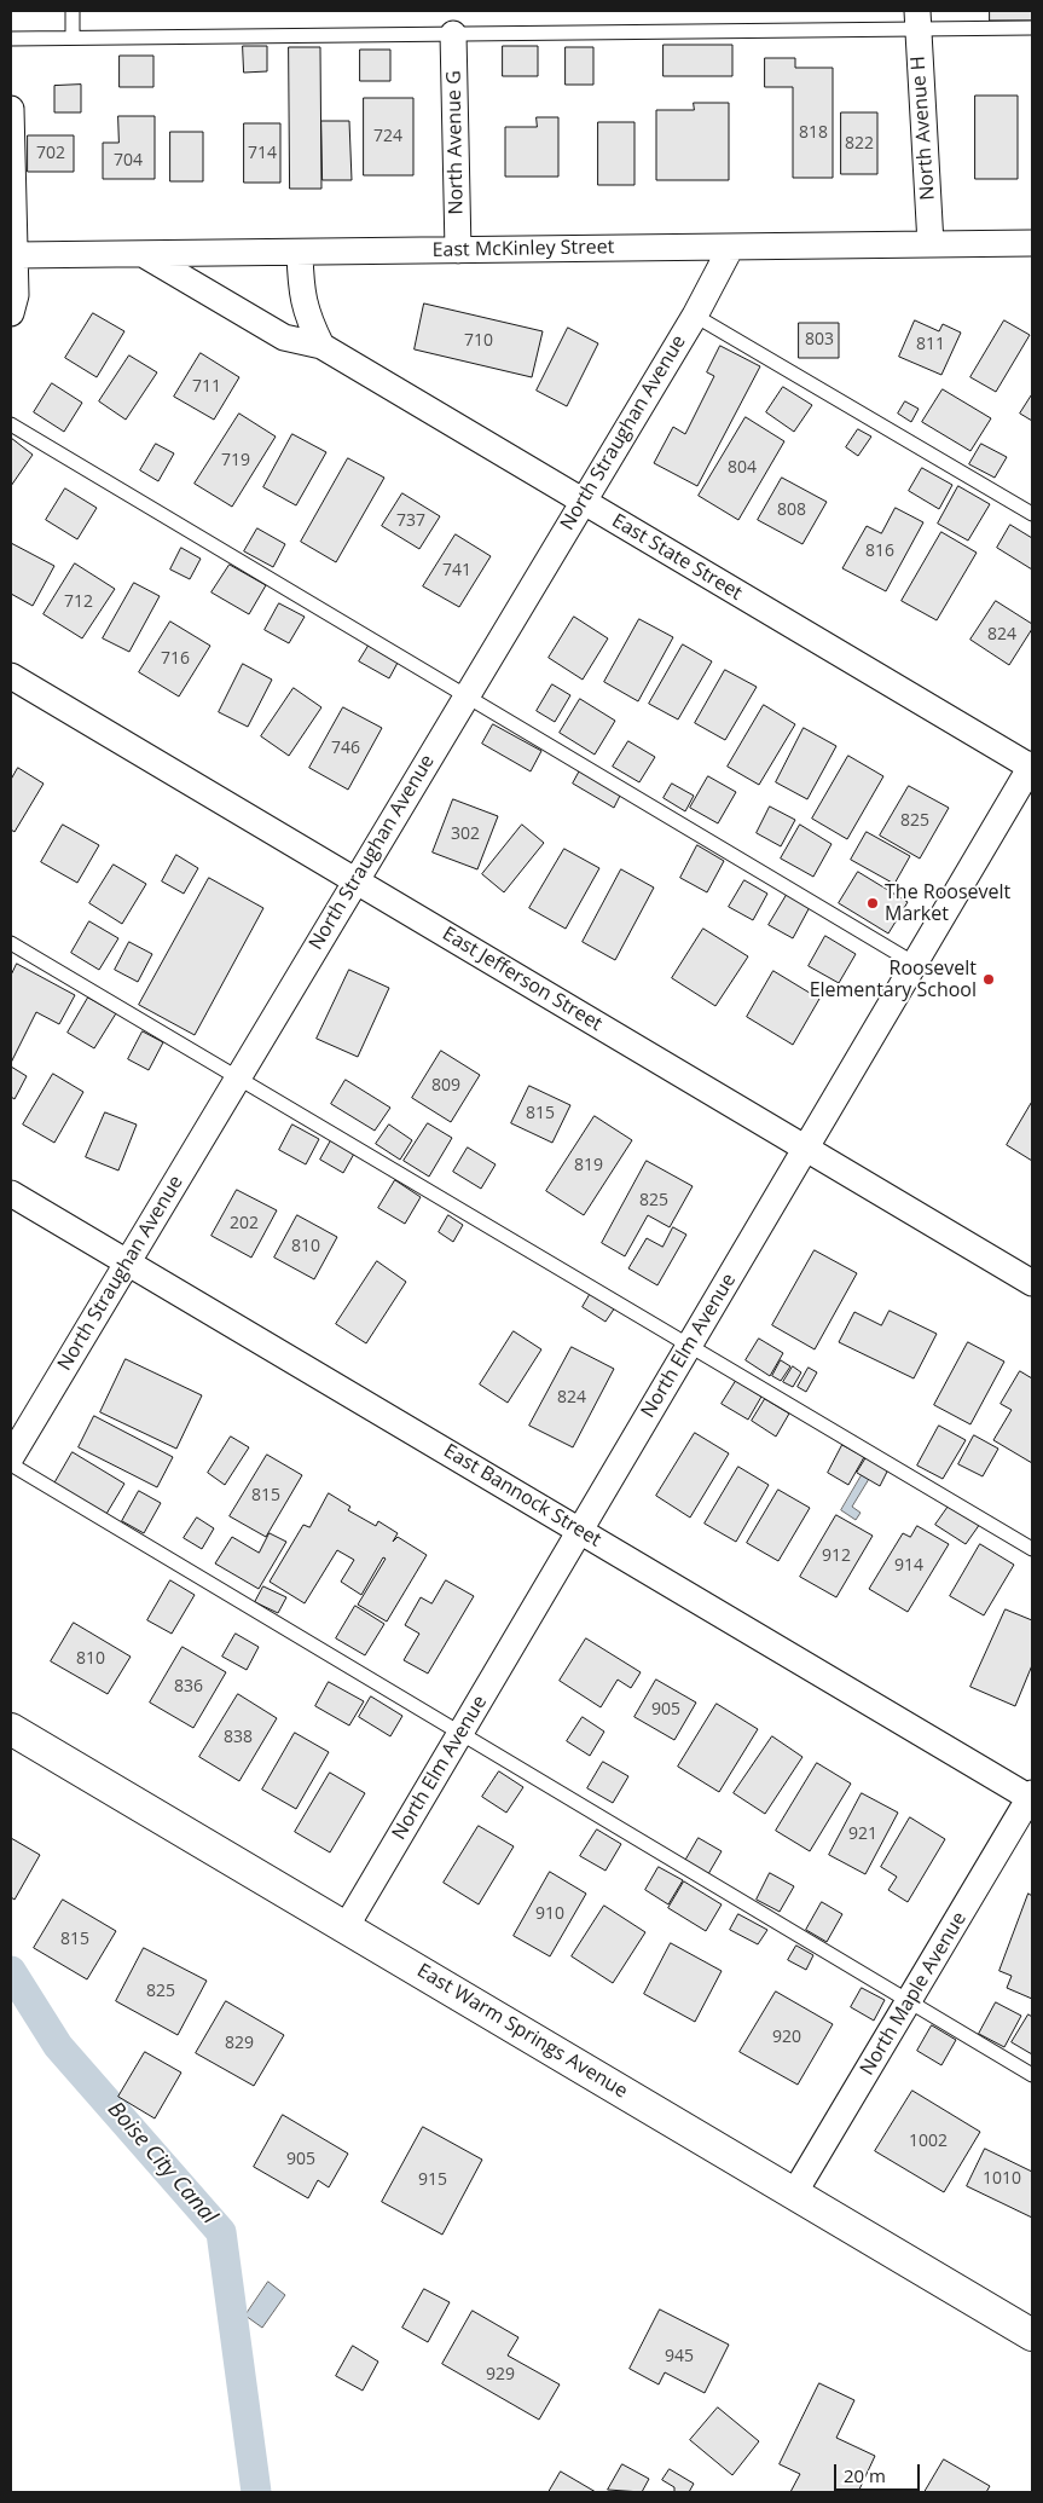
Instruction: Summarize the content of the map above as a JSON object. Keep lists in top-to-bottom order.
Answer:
{
  "streets": {
    "street": [
      "North Avenue H",
      "North Avenue G",
      "East McKinley Street",
      "North Straughan Avenue",
      "East State Street",
      "East Jefferson Street",
      "North Elm Avenue",
      "East Bannock Street",
      "North Maple Avenue",
      "East Warm Springs Avenue"
    ]
  },
  "crossings": [
    ["North Avenue H", "East McKinley Street"],
    ["North Avenue G", "East McKinley Street"],
    ["East McKinley Street", "North Straughan Avenue"],
    ["East McKinley Street", "East State Street"],
    ["North Straughan Avenue", "East State Street"],
    ["North Straughan Avenue", "East Jefferson Street"],
    ["North Straughan Avenue", "East Bannock Street"],
    ["East State Street", "North Elm Avenue"],
    ["East Jefferson Street", "North Elm Avenue"],
    ["North Elm Avenue", "East Bannock Street"],
    ["North Elm Avenue", "East Warm Springs Avenue"],
    ["East Bannock Street", "North Maple Avenue"],
    ["North Maple Avenue", "East Warm Springs Avenue"]
  ],
  "water": ["Boise City Canal"],
  "places": ["The Roosevelt Market", "Roosevelt Elementary School"],
  "house_numbers": [
    "818",
    "724",
    "822",
    "702",
    "714",
    "704",
    "803",
    "710",
    "811",
    "711",
    "719",
    "804",
    "808",
    "737",
    "816",
    "741",
    "712",
    "824",
    "716",
    "746",
    "825",
    "302",
    "809",
    "815",
    "819",
    "825",
    "202",
    "810",
    "824",
    "815",
    "912",
    "914",
    "810",
    "836",
    "905",
    "838",
    "921",
    "910",
    "815",
    "825",
    "920",
    "829",
    "1002",
    "905",
    "1010",
    "915",
    "945",
    "929"
  ],
  "scale_bar": "20 m"
}
